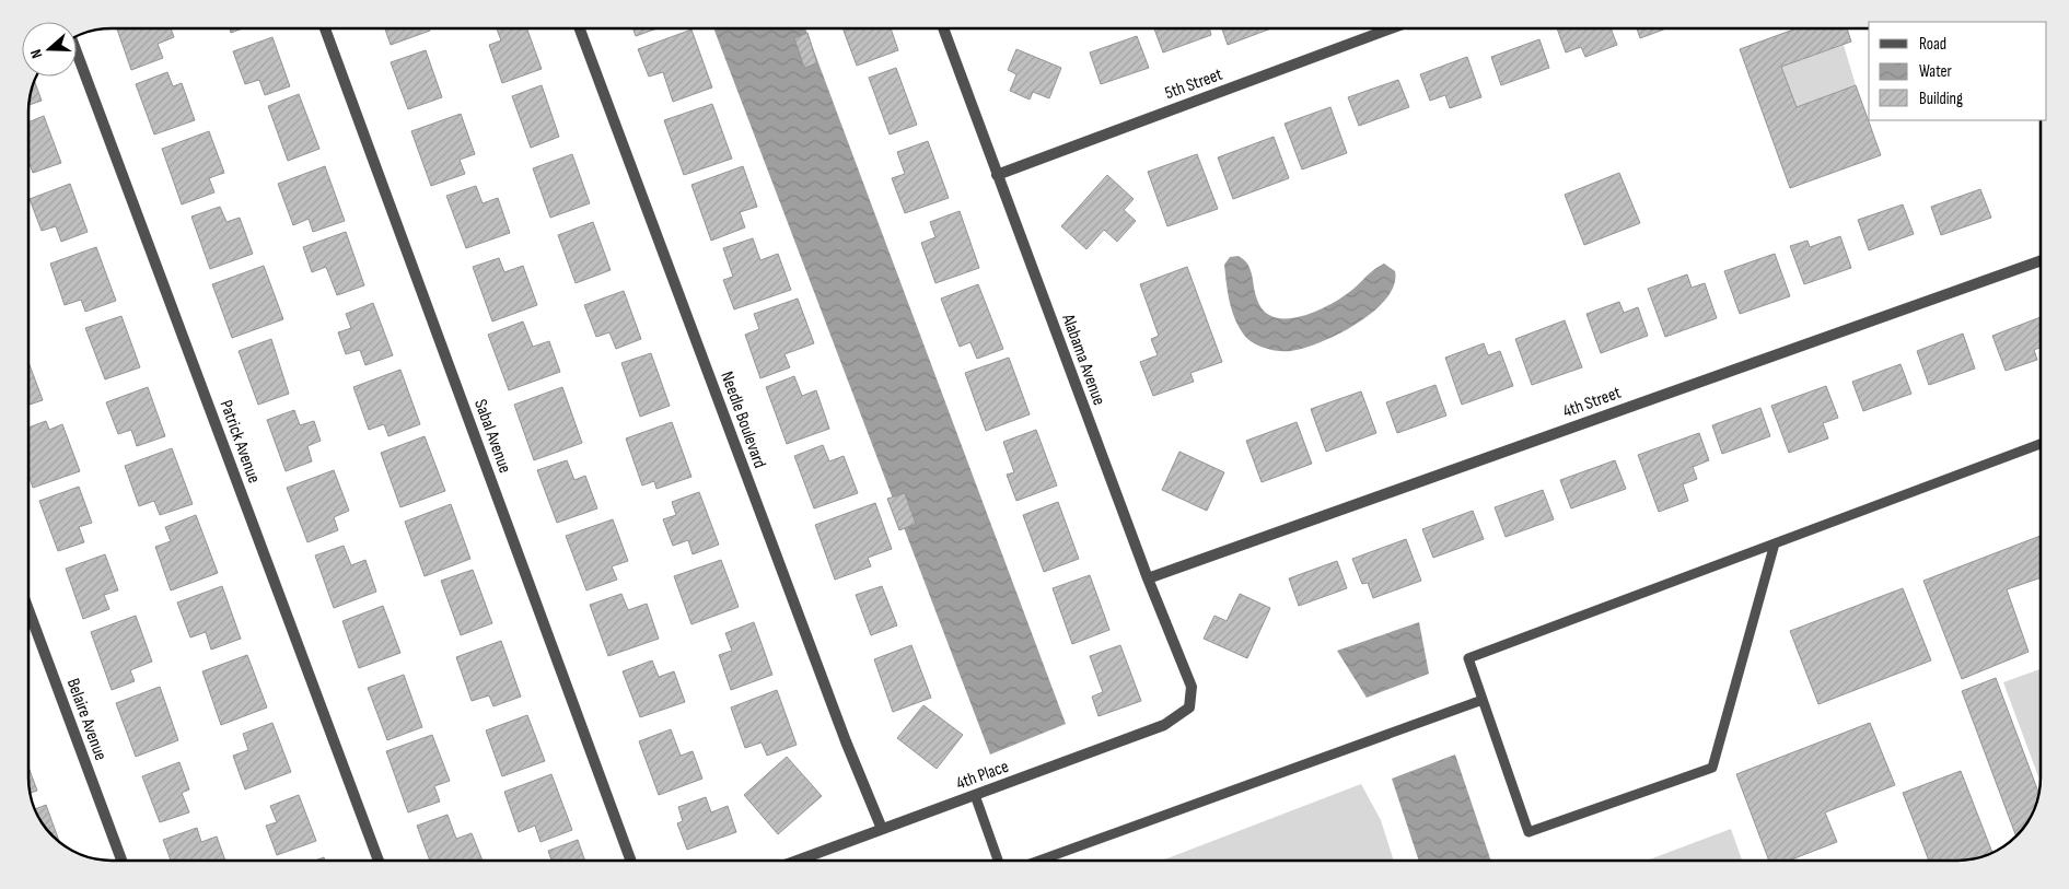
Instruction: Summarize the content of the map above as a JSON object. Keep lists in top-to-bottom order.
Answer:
{
  "streets": {
    "street": [
      "5th Street",
      "Alabama Avenue",
      "4th Street",
      "Needle Boulevard",
      "Sabal Avenue",
      "Patrick Avenue",
      "Belaire Avenue",
      "4th Place"
    ]
  },
  "crossings": [
    ["5th Street", "Alabama Avenue"],
    ["Alabama Avenue", "4th Street"],
    ["Alabama Avenue", "4th Place"],
    ["Needle Boulevard", "4th Place"]
  ],
  "legend": ["Road", "Water", "Building"],
  "north": "left"
}
